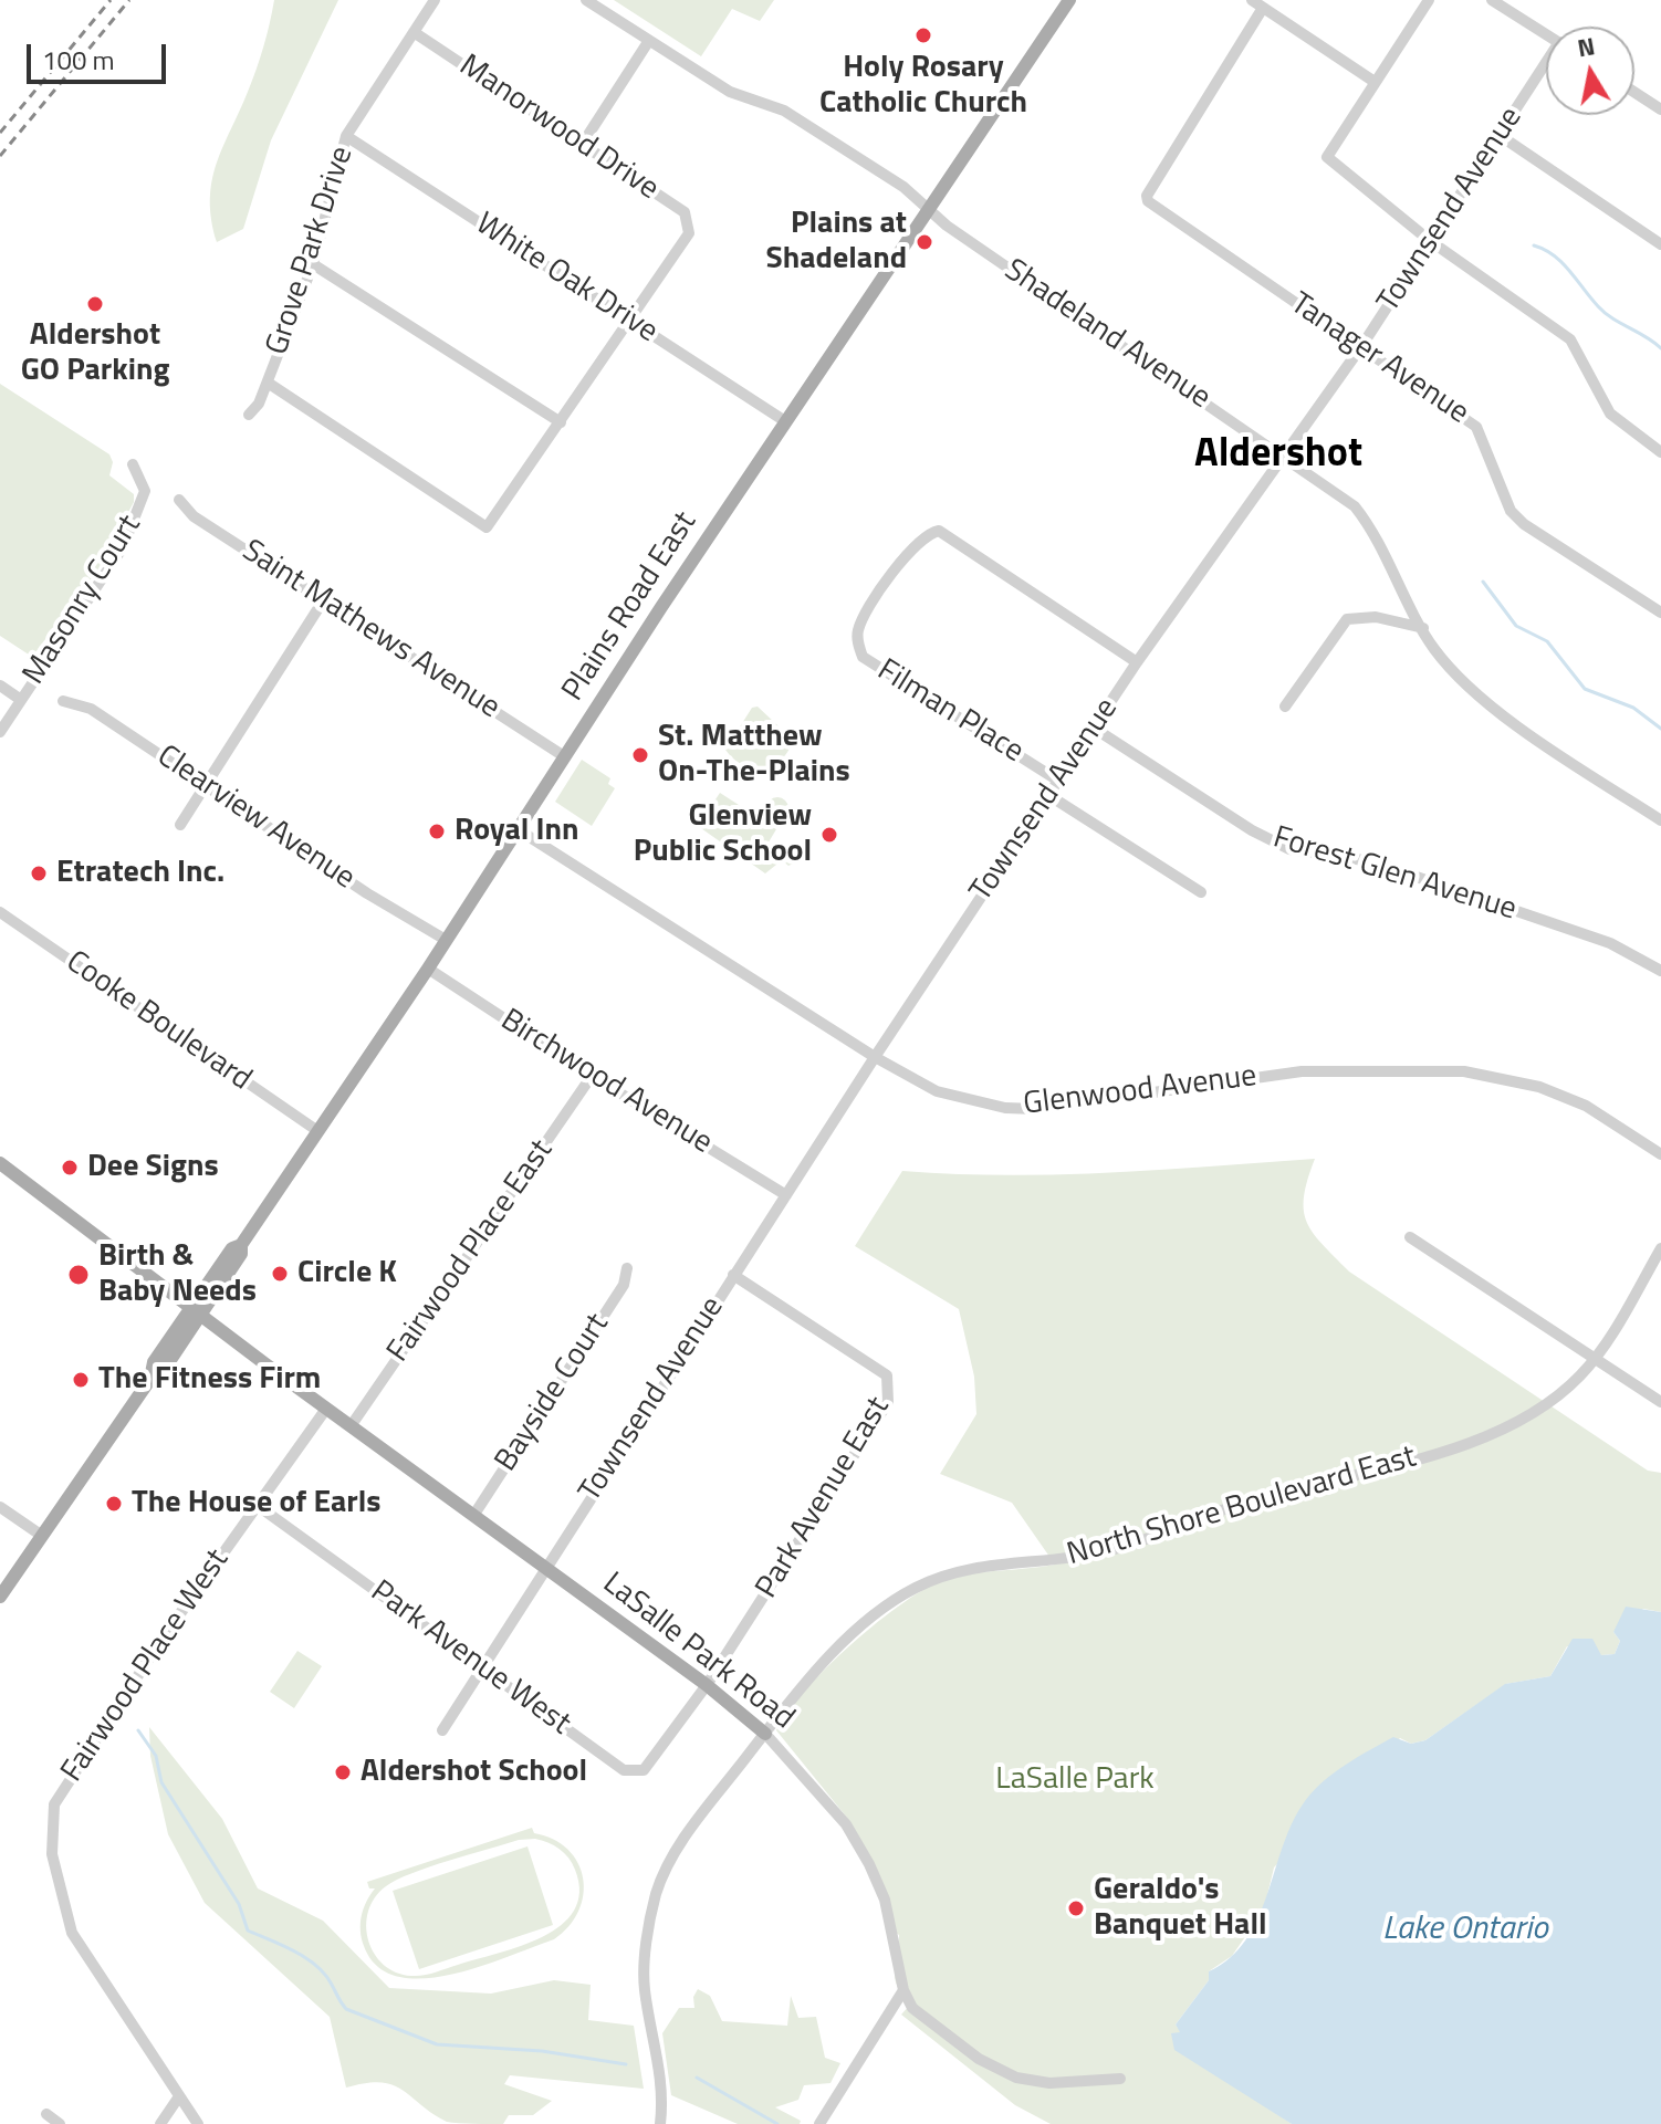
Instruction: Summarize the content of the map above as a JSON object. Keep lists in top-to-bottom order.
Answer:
{
  "streets": {
    "main road": ["Plains Road East", "LaSalle Park Road"],
    "street": [
      "Manorwood Drive",
      "Townsend Avenue",
      "Grove Park Drive",
      "White Oak Drive",
      "Shadeland Avenue",
      "Tanager Avenue",
      "Masonry Court",
      "Saint Mathews Avenue",
      "Filman Place",
      "Clearview Avenue",
      "Forest Glen Avenue",
      "Cooke Boulevard",
      "Birchwood Avenue",
      "Glenwood Avenue",
      "Fairwood Place East",
      "Bayside Court",
      "Park Avenue East",
      "North Shore Boulevard East",
      "Park Avenue West",
      "Fairwood Place West"
    ]
  },
  "crossings": [
    ["Manorwood Drive", "Grove Park Drive"],
    ["Manorwood Drive", "White Oak Drive"],
    ["Townsend Avenue", "Shadeland Avenue"],
    ["Townsend Avenue", "Tanager Avenue"],
    ["Townsend Avenue", "Filman Place"],
    ["Townsend Avenue", "Forest Glen Avenue"],
    ["Townsend Avenue", "Birchwood Avenue"],
    ["Townsend Avenue", "Glenwood Avenue"],
    ["Townsend Avenue", "Park Avenue East"],
    ["Townsend Avenue", "LaSalle Park Road"],
    ["Townsend Avenue", "Park Avenue West"],
    ["Grove Park Drive", "White Oak Drive"],
    ["White Oak Drive", "Plains Road East"],
    ["Shadeland Avenue", "Plains Road East"],
    ["Plains Road East", "Saint Mathews Avenue"],
    ["Plains Road East", "Clearview Avenue"],
    ["Plains Road East", "Cooke Boulevard"],
    ["Plains Road East", "Birchwood Avenue"],
    ["Plains Road East", "Glenwood Avenue"],
    ["Plains Road East", "LaSalle Park Road"],
    ["Birchwood Avenue", "Fairwood Place East"],
    ["Fairwood Place East", "LaSalle Park Road"],
    ["Bayside Court", "LaSalle Park Road"],
    ["Park Avenue East", "LaSalle Park Road"],
    ["Park Avenue East", "Park Avenue West"],
    ["North Shore Boulevard East", "LaSalle Park Road"],
    ["LaSalle Park Road", "Park Avenue West"],
    ["LaSalle Park Road", "Fairwood Place West"],
    ["Park Avenue West", "Fairwood Place West"]
  ],
  "districts": ["Aldershot"],
  "water": ["Lake Ontario"],
  "parks": ["LaSalle Park"],
  "places": [
    "Holy Rosary Catholic Church",
    "Plains at Shadeland",
    "Aldershot GO Parking",
    "St. Matthew On-The-Plains",
    "Royal Inn",
    "Glenview Public School",
    "Etratech Inc.",
    "Dee Signs",
    "Circle K",
    "Birth & Baby Needs",
    "The Fitness Firm",
    "The House of Earls",
    "Aldershot School",
    "Geraldo's Banquet Hall"
  ],
  "scale_bar": "100 m",
  "north": "top"
}
